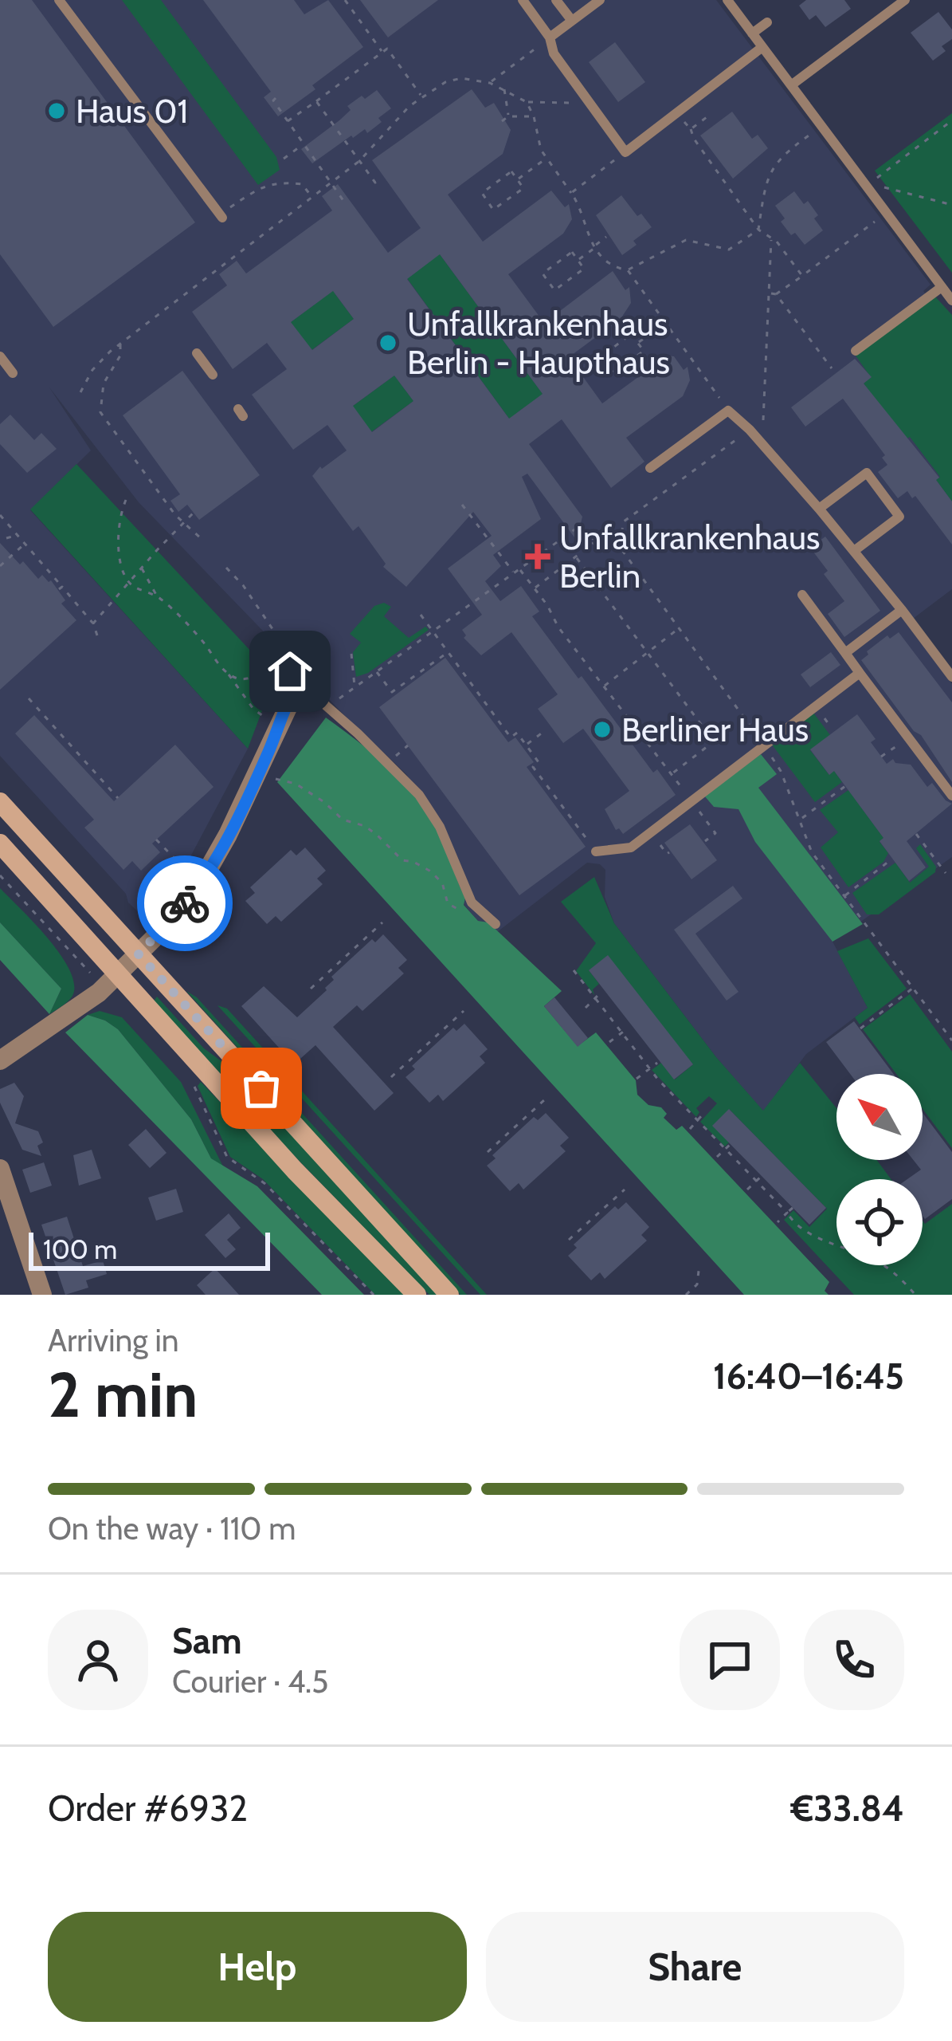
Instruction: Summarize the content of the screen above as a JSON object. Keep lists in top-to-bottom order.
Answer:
{
  "places": {
    "other": ["Haus 01", "Unfallkrankenhaus Berlin - Haupthaus", "Berliner Haus"],
    "health": ["Unfallkrankenhaus Berlin"]
  },
  "scale_bar": "100 m",
  "north": "top left",
  "page": {
    "scale": "100 m",
    "heading": ["2 min", "Arriving in", "16:40–16:45"],
    "panel": [
      "Sam",
      "Courier · 4.5",
      "Order #6932",
      "€33.84"
    ],
    "bar": "On the way · 110 m",
    "buttons": ["Help", "Share"]
  }
}
